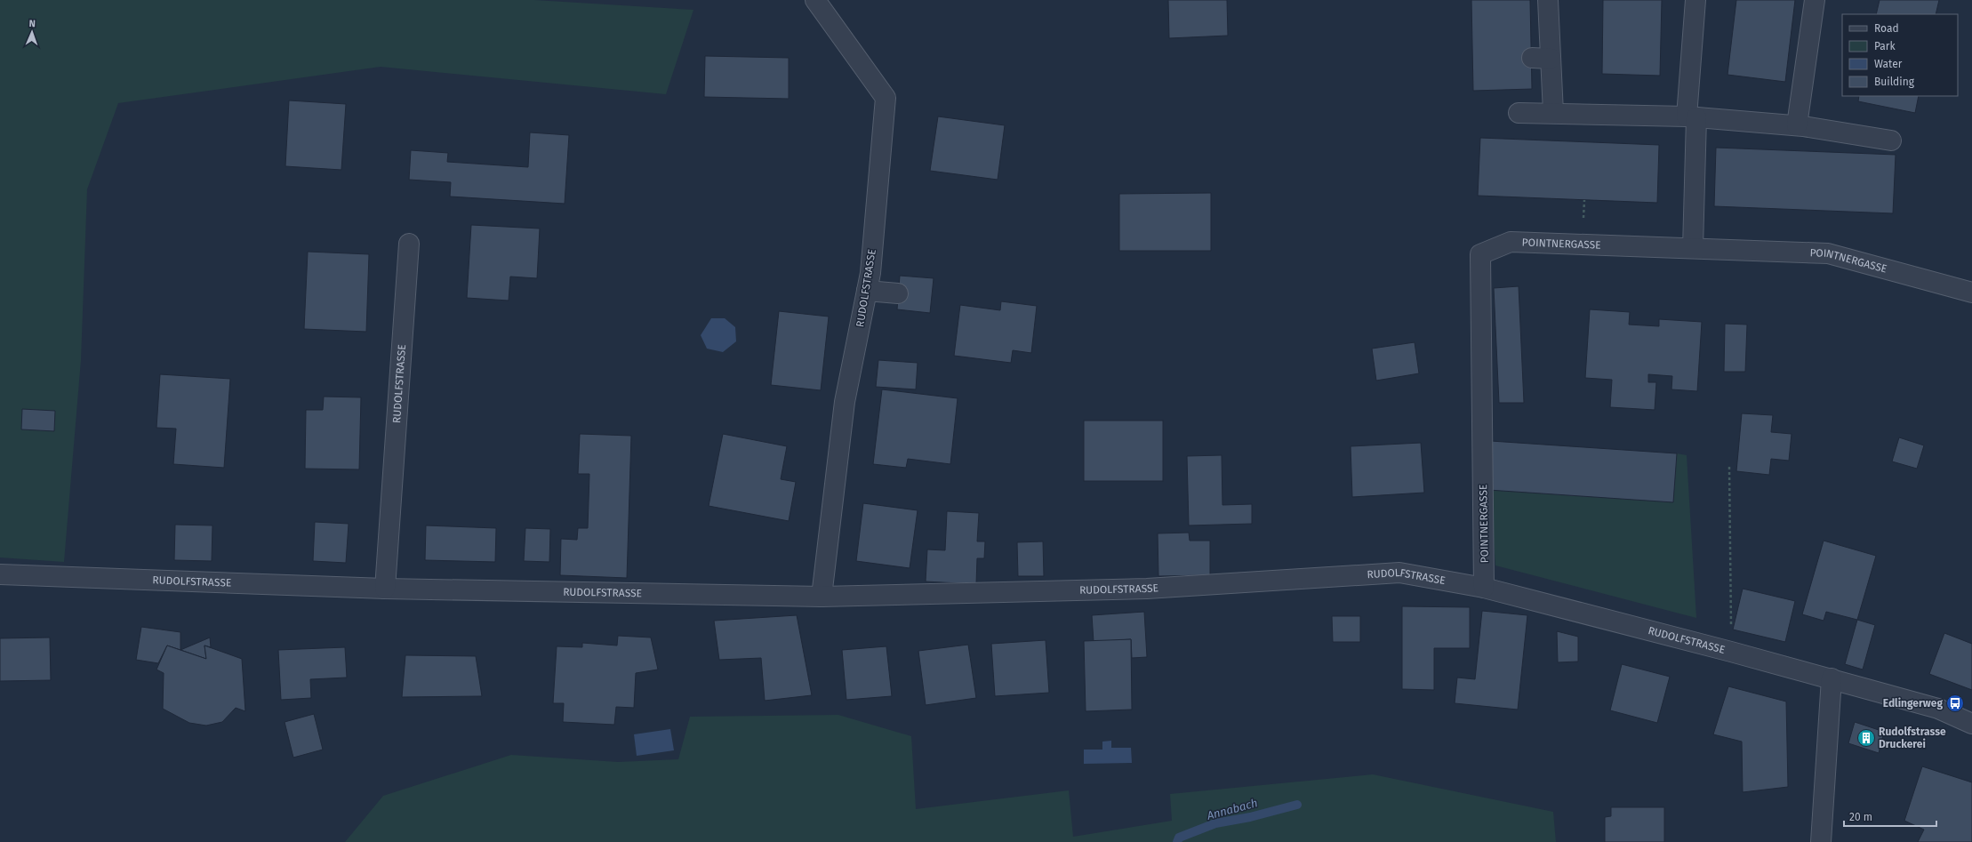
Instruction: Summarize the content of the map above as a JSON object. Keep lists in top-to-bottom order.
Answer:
{
  "streets": {
    "street": ["POINTNERGASSE", "RUDOLFSTRASSE"]
  },
  "crossings": [
    ["POINTNERGASSE", "RUDOLFSTRASSE"]
  ],
  "water": ["Annabach"],
  "places": {
    "bus stop": ["Edlingerweg"],
    "building": ["Rudolfstrasse Druckerei"]
  },
  "legend": [
    "Road",
    "Park",
    "Water",
    "Building"
  ],
  "scale_bar": "20 m",
  "north": "top"
}
